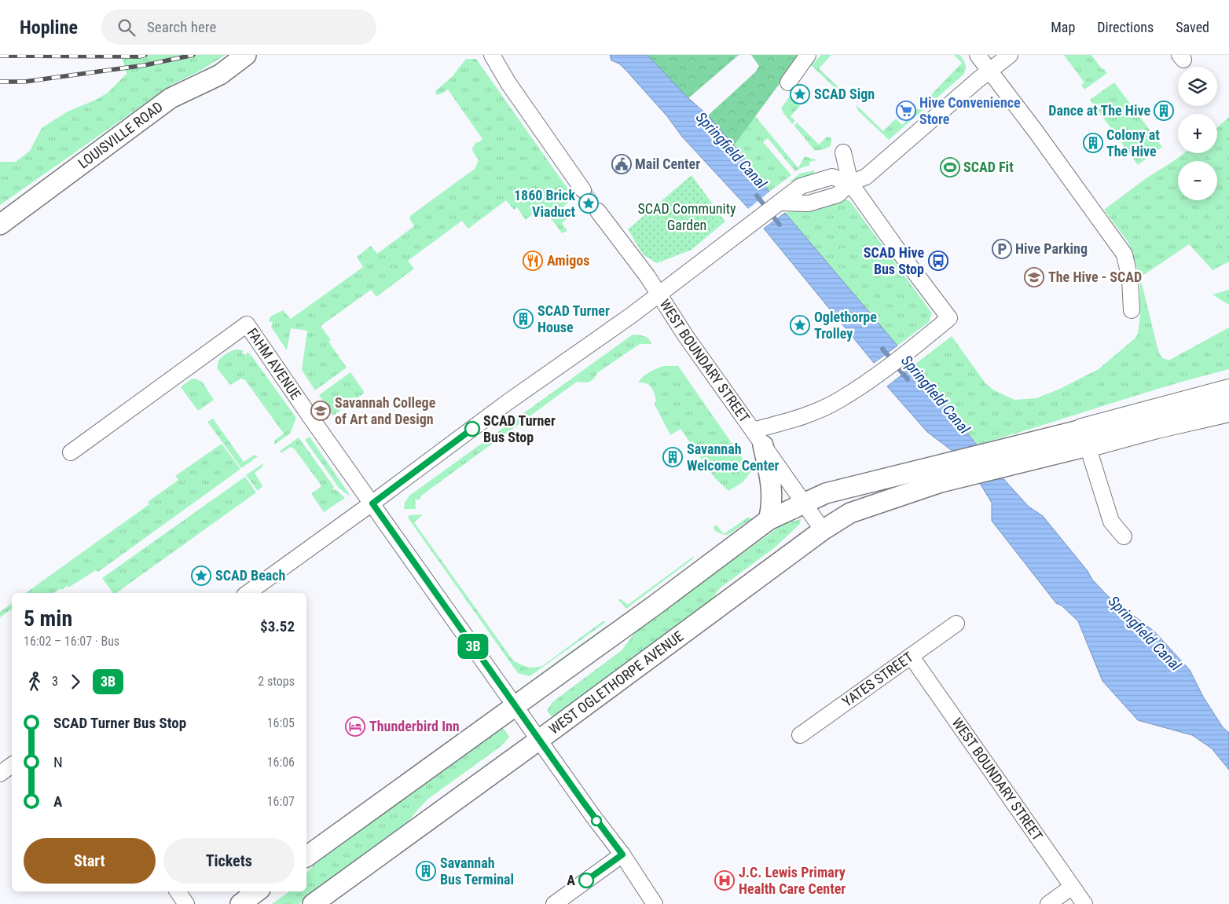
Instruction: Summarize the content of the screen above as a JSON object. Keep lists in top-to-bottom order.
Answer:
{
  "streets": {
    "main road": ["LOUISVILLE ROAD", "WEST OGLETHORPE AVENUE"],
    "street": ["WEST BOUNDARY STREET", "FAHM AVENUE", "YATES STREET"]
  },
  "crossings": [
    ["WEST BOUNDARY STREET", "YATES STREET"],
    ["WEST BOUNDARY STREET", "WEST OGLETHORPE AVENUE"]
  ],
  "water": ["Springfield Canal"],
  "parks": ["SCAD Community Garden"],
  "places": {
    "place": [
      "SCAD Sign",
      "1860 Brick Viaduct",
      "Oglethorpe Trolley",
      "SCAD Beach"
    ],
    "supermarket": ["Hive Convenience Store"],
    "building": [
      "Dance at The Hive",
      "Colony at The Hive",
      "SCAD Turner House",
      "Savannah Welcome Center",
      "Savannah Bus Terminal"
    ],
    "public building": ["Mail Center"],
    "sports": ["SCAD Fit"],
    "parking": ["Hive Parking"],
    "restaurant": ["Amigos"],
    "bus stop": ["SCAD Hive Bus Stop"],
    "school or university": ["The Hive - SCAD", "Savannah College of Art and Design"],
    "other": ["SCAD Turner Bus Stop", "A"],
    "hotel": ["Thunderbird Inn"],
    "hospital": ["J.C. Lewis Primary Health Care Center"]
  },
  "lines": ["bus line 3B"],
  "page": {
    "header": "Hopline",
    "search": "Search here",
    "nav": ["Map", "Directions", "Saved"],
    "on_map": "3B",
    "map_buttons": ["+", "−"],
    "heading": ["5 min", "16:02 – 16:07 · Bus", "$3.52"],
    "legs": ["3", "3B", "2 stops"],
    "list": [
      {
        "name": "SCAD Turner Bus Stop",
        "value": "16:05"
      },
      {
        "name": "N",
        "value": "16:06"
      },
      {
        "name": "A",
        "value": "16:07"
      }
    ],
    "buttons": ["Start", "Tickets"]
  }
}
